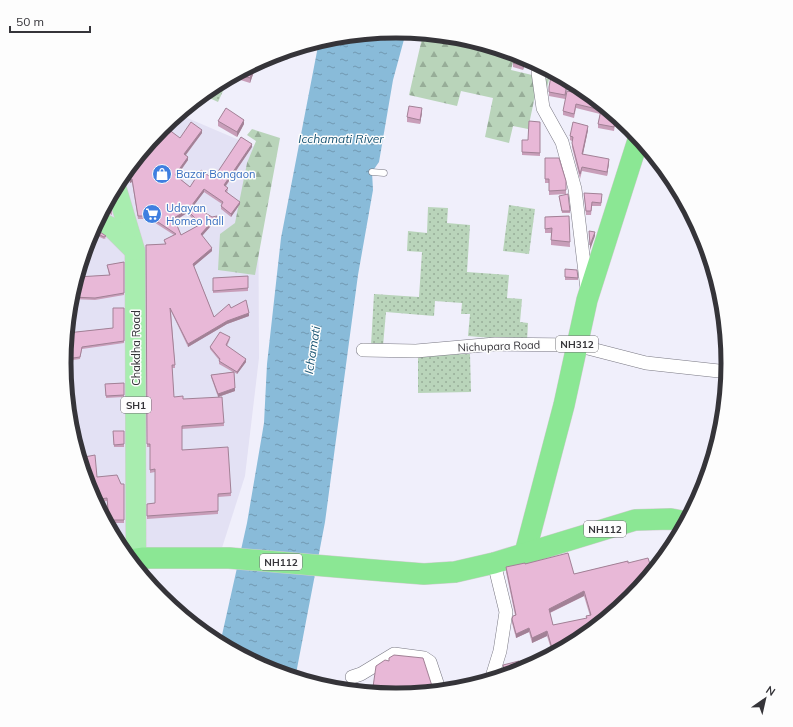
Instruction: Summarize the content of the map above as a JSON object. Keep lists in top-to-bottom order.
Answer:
{
  "streets": {
    "highway": ["NH312", "NH112"],
    "main road": ["Chakdha Road", "SH1"],
    "street": ["Nichupara Road"]
  },
  "crossings": [
    ["NH312", "Nichupara Road"],
    ["NH312", "NH112"]
  ],
  "water": ["Icchamati River", "Ichamati"],
  "places": {
    "shop": ["Bazar Bongaon"],
    "supermarket": ["Udayan Homeo hall"]
  },
  "scale_bar": "50 m",
  "north": "top right"
}
